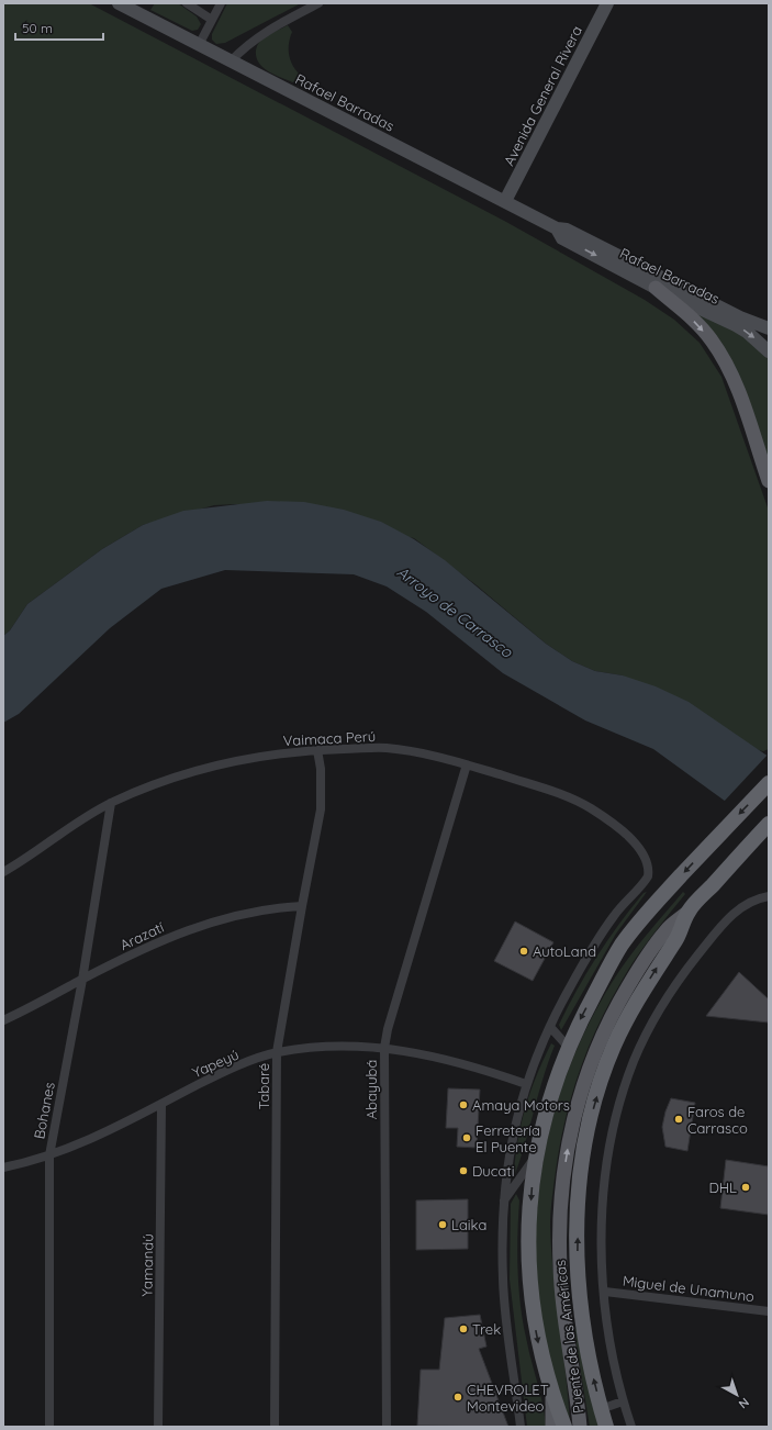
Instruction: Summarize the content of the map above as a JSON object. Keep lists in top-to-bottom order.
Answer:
{
  "streets": {
    "main road": ["Avenida General Rivera", "Rafael Barradas", "Puente de las Américas"],
    "street": [
      "Vaimaca Perú",
      "Arazatí",
      "Yapeyú",
      "Tabaré",
      "Abayubá",
      "Bohanes",
      "Yamandú",
      "Miguel de Unamuno"
    ]
  },
  "crossings": [
    ["Avenida General Rivera", "Rafael Barradas"],
    ["Vaimaca Perú", "Tabaré"],
    ["Vaimaca Perú", "Abayubá"],
    ["Vaimaca Perú", "Bohanes"],
    ["Arazatí", "Tabaré"],
    ["Arazatí", "Bohanes"],
    ["Yapeyú", "Tabaré"],
    ["Yapeyú", "Abayubá"],
    ["Yapeyú", "Bohanes"],
    ["Yapeyú", "Yamandú"]
  ],
  "one_way": ["Puente de las Américas"],
  "water": ["Arroyo de Carrasco"],
  "places": [
    "AutoLand",
    "Amaya Motors",
    "Faros de Carrasco",
    "Ferretería El Puente",
    "Ducati",
    "DHL",
    "Laika",
    "Trek",
    "CHEVROLET Montevideo"
  ],
  "scale_bar": "50 m",
  "north": "bottom right"
}
